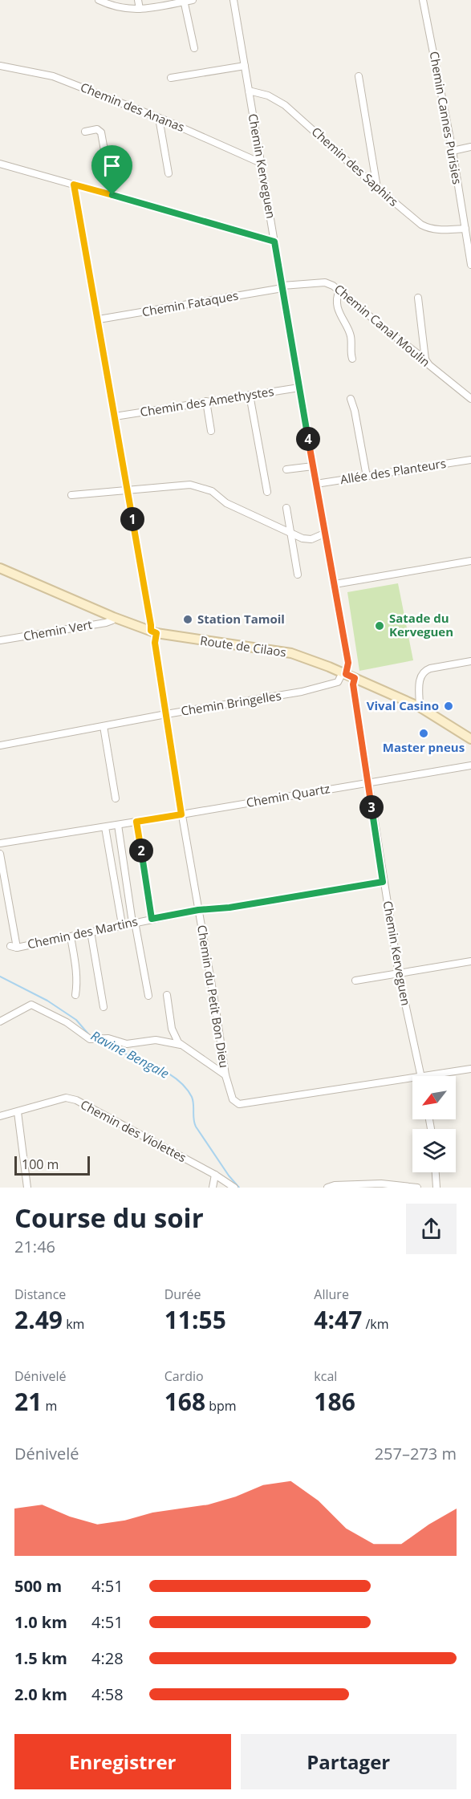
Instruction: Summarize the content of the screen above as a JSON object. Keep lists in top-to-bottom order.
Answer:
{
  "streets": {
    "main road": ["Route de Cilaos"],
    "street": [
      "Chemin des Ananas",
      "Chemin Cannes Purisies",
      "Chemin Kerveguen",
      "Chemin des Saphirs",
      "Chemin Fataques",
      "Chemin Canal Moulin",
      "Chemin des Amethystes",
      "Allée des Planteurs",
      "Chemin Vert",
      "Chemin Bringelles",
      "Chemin Quartz",
      "Chemin des Martins",
      "Chemin du Petit Bon Dieu",
      "Chemin des Violettes"
    ]
  },
  "crossings": [
    ["Chemin des Ananas", "Chemin Kerveguen"],
    ["Chemin Cannes Purisies", "Chemin des Saphirs"],
    ["Chemin Kerveguen", "Chemin des Saphirs"],
    ["Chemin Kerveguen", "Chemin Fataques"],
    ["Chemin Kerveguen", "Chemin Canal Moulin"],
    ["Chemin Kerveguen", "Chemin des Amethystes"],
    ["Chemin Kerveguen", "Allée des Planteurs"],
    ["Chemin Kerveguen", "Route de Cilaos"],
    ["Chemin Kerveguen", "Chemin Bringelles"],
    ["Chemin Kerveguen", "Chemin Quartz"],
    ["Chemin Kerveguen", "Chemin des Martins"],
    ["Chemin Fataques", "Chemin Canal Moulin"],
    ["Chemin Fataques", "Chemin du Petit Bon Dieu"],
    ["Chemin des Amethystes", "Chemin du Petit Bon Dieu"],
    ["Chemin Vert", "Route de Cilaos"],
    ["Route de Cilaos", "Chemin Bringelles"],
    ["Route de Cilaos", "Chemin du Petit Bon Dieu"],
    ["Chemin Bringelles", "Chemin du Petit Bon Dieu"],
    ["Chemin Quartz", "Chemin du Petit Bon Dieu"],
    ["Chemin des Martins", "Chemin du Petit Bon Dieu"]
  ],
  "water": ["Ravine Bengale"],
  "places": [
    "Station Tamoil",
    "Satade du Kerveguen",
    "Vival Casino",
    "Master pneus"
  ],
  "scale_bar": "100 m",
  "north": "bottom left",
  "page": {
    "pins": [
      "4",
      "1",
      "3",
      "2"
    ],
    "scale": "100 m",
    "heading": ["Course du soir", "21:46"],
    "stats": [
      ["Distance", "2.49 km"],
      ["Durée", "11:55"],
      ["Allure", "4:47 /km"],
      ["Dénivelé", "21 m"],
      ["Cardio", "168 bpm"],
      ["kcal", "186"]
    ],
    "chart": ["Dénivelé", "257–273 m"],
    "list": [
      {
        "name": "500 m",
        "note": "4:51"
      },
      {
        "name": "1.0 km",
        "note": "4:51"
      },
      {
        "name": "1.5 km",
        "note": "4:28"
      },
      {
        "name": "2.0 km",
        "note": "4:58"
      }
    ],
    "buttons": ["Enregistrer", "Partager"]
  }
}
